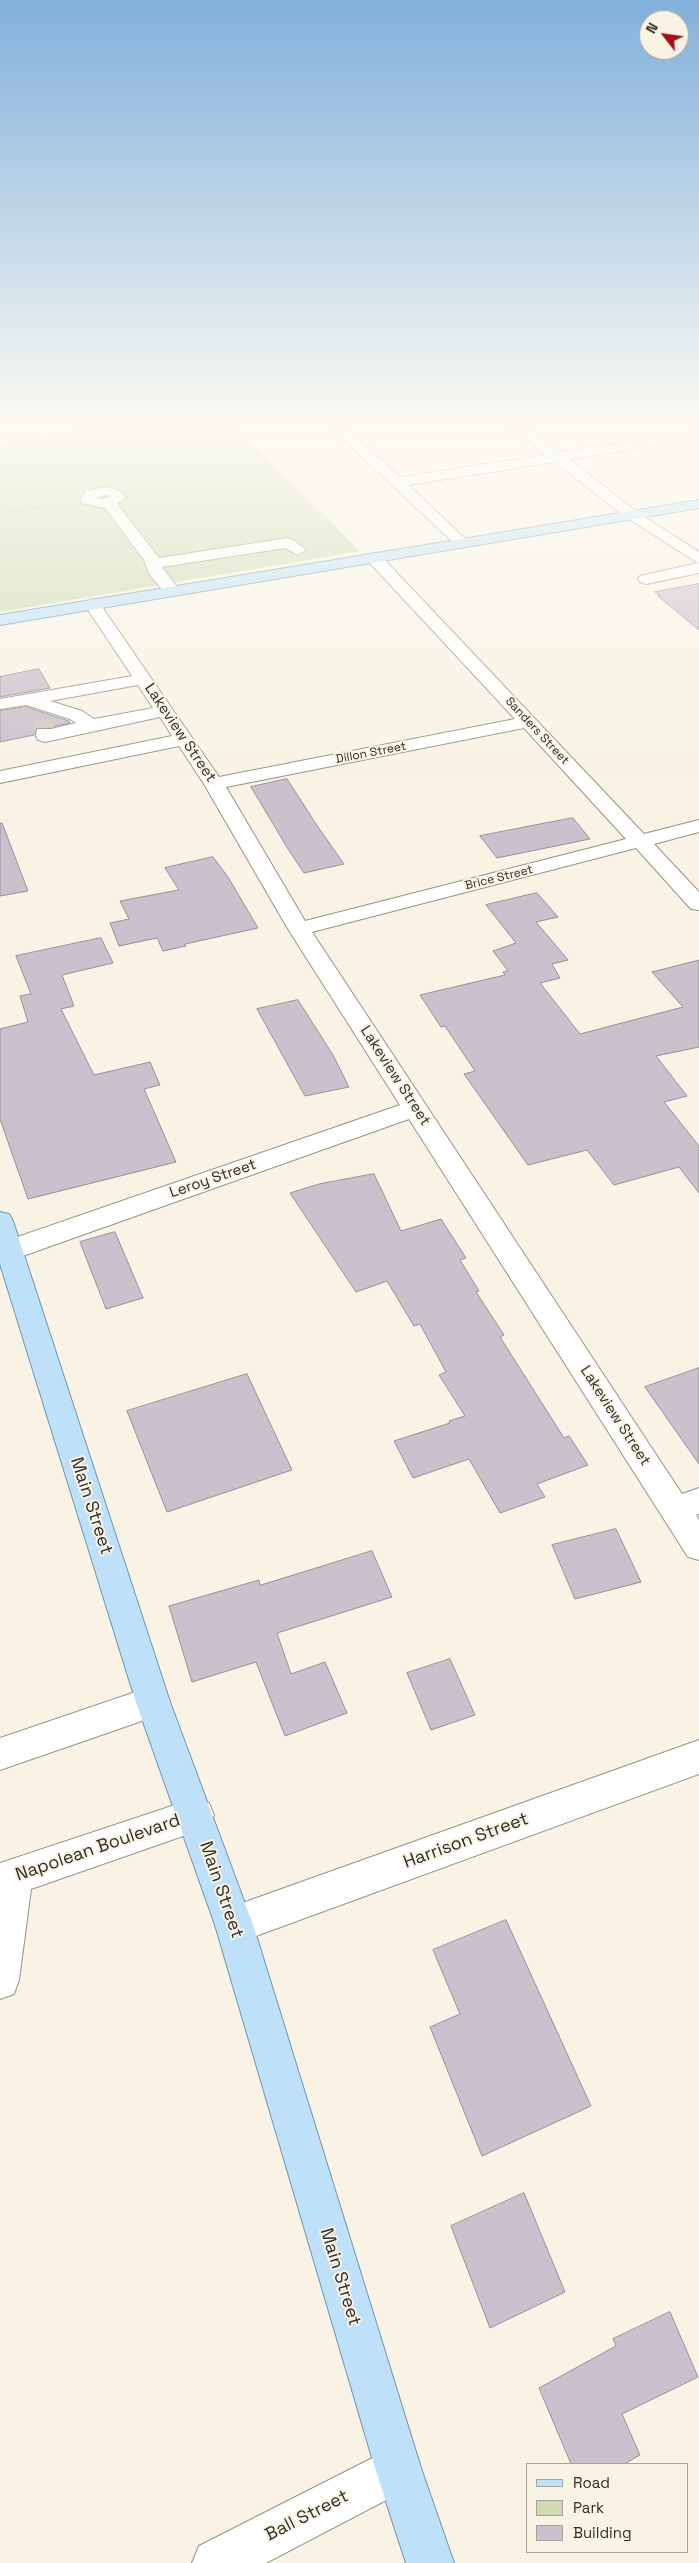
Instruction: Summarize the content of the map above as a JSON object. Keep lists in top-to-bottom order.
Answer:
{
  "streets": {
    "main road": ["Main Street"],
    "street": [
      "Sanders Street",
      "Lakeview Street",
      "Dillon Street",
      "Brice Street",
      "Leroy Street",
      "Harrison Street",
      "Napolean Boulevard",
      "Ball Street"
    ]
  },
  "crossings": [
    ["Sanders Street", "Dillon Street"],
    ["Sanders Street", "Brice Street"],
    ["Lakeview Street", "Dillon Street"],
    ["Lakeview Street", "Brice Street"],
    ["Lakeview Street", "Leroy Street"],
    ["Leroy Street", "Main Street"],
    ["Main Street", "Harrison Street"],
    ["Main Street", "Napolean Boulevard"],
    ["Main Street", "Ball Street"]
  ],
  "legend": ["Road", "Park", "Building"],
  "north": "top left"
}
